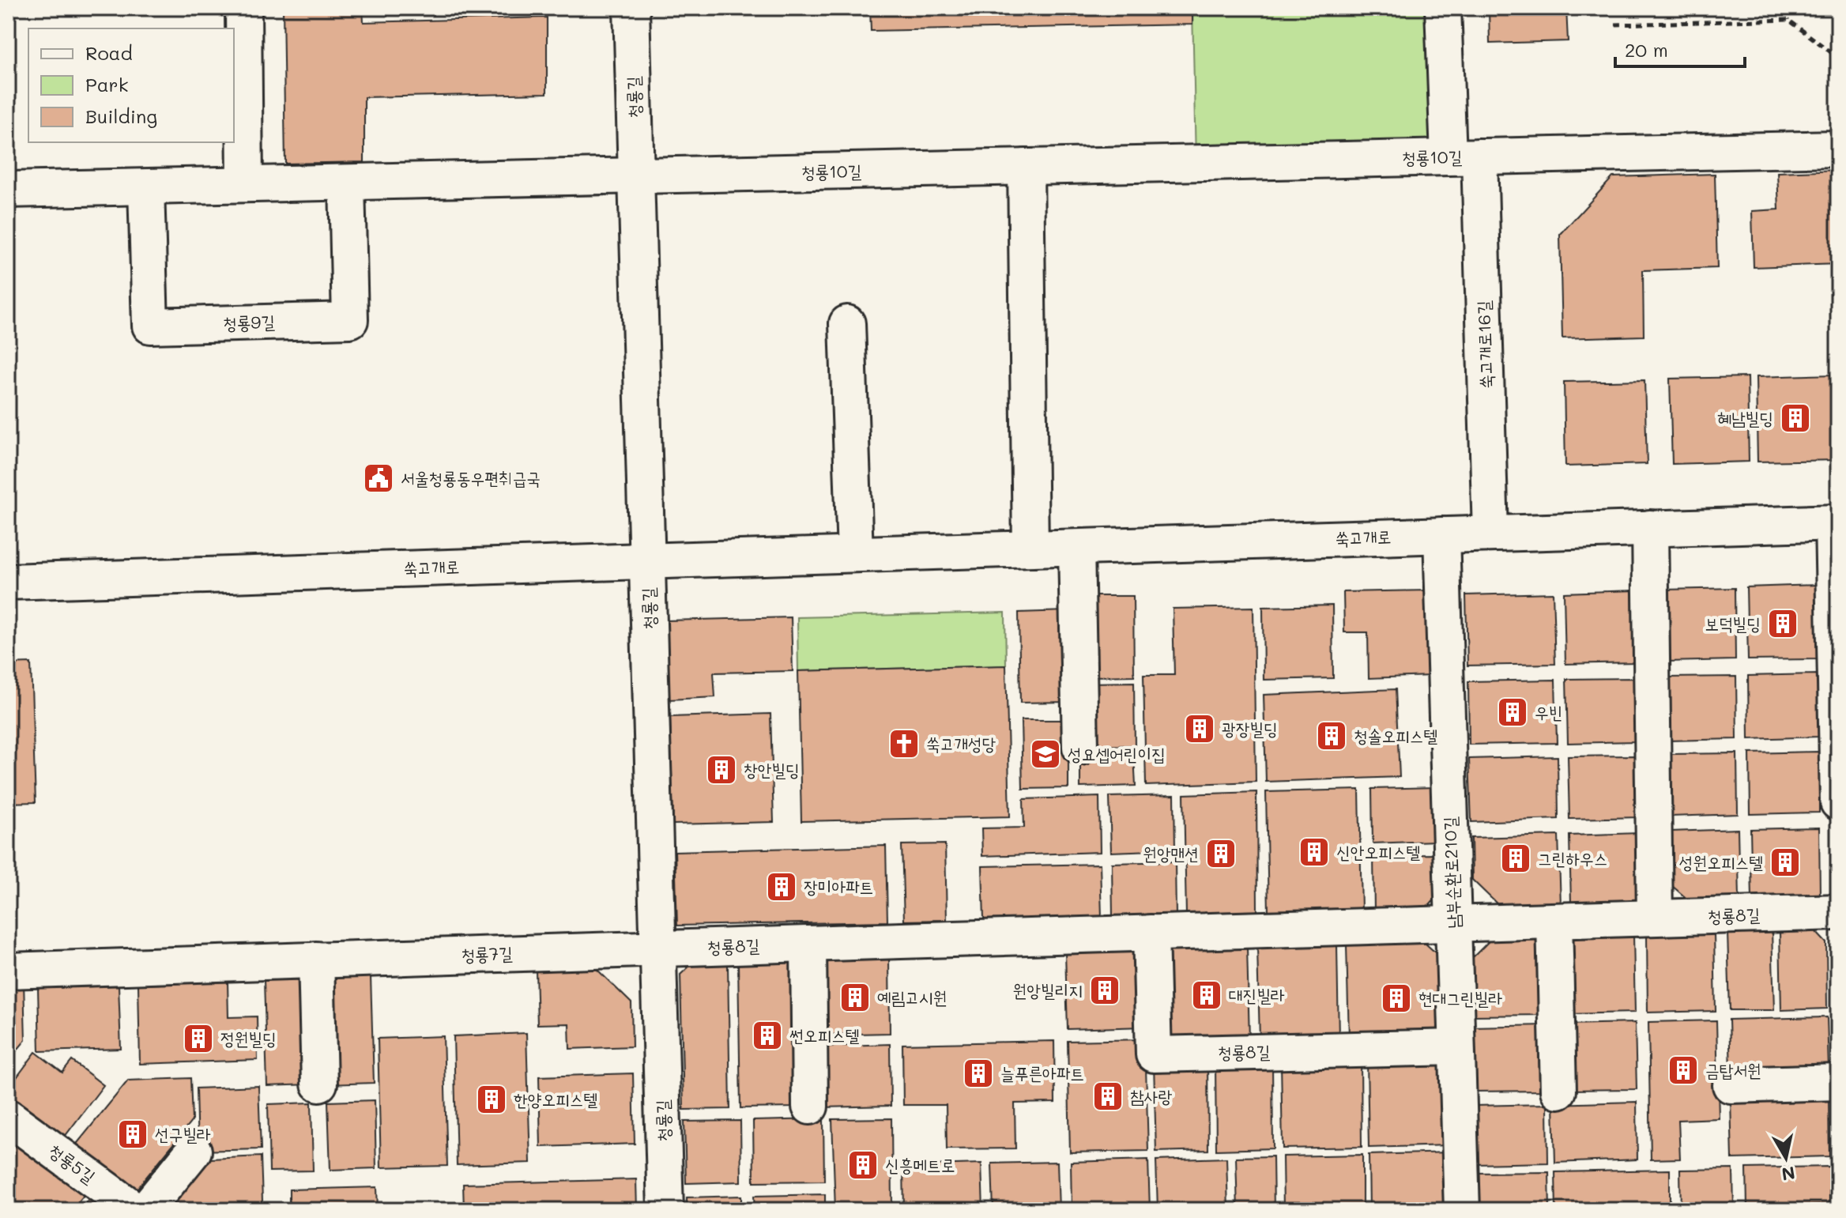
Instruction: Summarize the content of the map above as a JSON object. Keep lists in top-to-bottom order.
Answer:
{
  "streets": {
    "street": [
      "청룡길",
      "청룡10길",
      "청룡9길",
      "쑥고개로16길",
      "쑥고개로",
      "남부순환로210길",
      "청룡8길",
      "청룡7길",
      "청룡5길"
    ]
  },
  "crossings": [
    ["청룡길", "청룡10길"],
    ["청룡길", "쑥고개로"],
    ["청룡길", "청룡8길"],
    ["청룡길", "청룡7길"],
    ["청룡10길", "쑥고개로16길"],
    ["쑥고개로16길", "쑥고개로"],
    ["쑥고개로", "남부순환로210길"],
    ["남부순환로210길", "청룡8길"],
    ["청룡8길", "청룡7길"]
  ],
  "places": {
    "building": [
      "혜남빌딩",
      "보덕빌딩",
      "우빈",
      "광장빌딩",
      "청솔오피스텔",
      "창안빌딩",
      "신안오피스텔",
      "원앙맨션",
      "그린하우스",
      "성원오피스텔",
      "장미아파트",
      "원앙빌리지",
      "대진빌라",
      "예림고시원",
      "현대그린빌라",
      "썬오피스텔",
      "정원빌딩",
      "금탑서원",
      "늘푸른아파트",
      "참사랑",
      "한양오피스텔",
      "선구빌라",
      "신흥메트로"
    ],
    "public building": ["서울청룡동우편취급국"],
    "church": ["쑥고개성당"],
    "school or university": ["성요셉어린이집"]
  },
  "legend": ["Road", "Park", "Building"],
  "scale_bar": "20 m",
  "north": "bottom"
}
